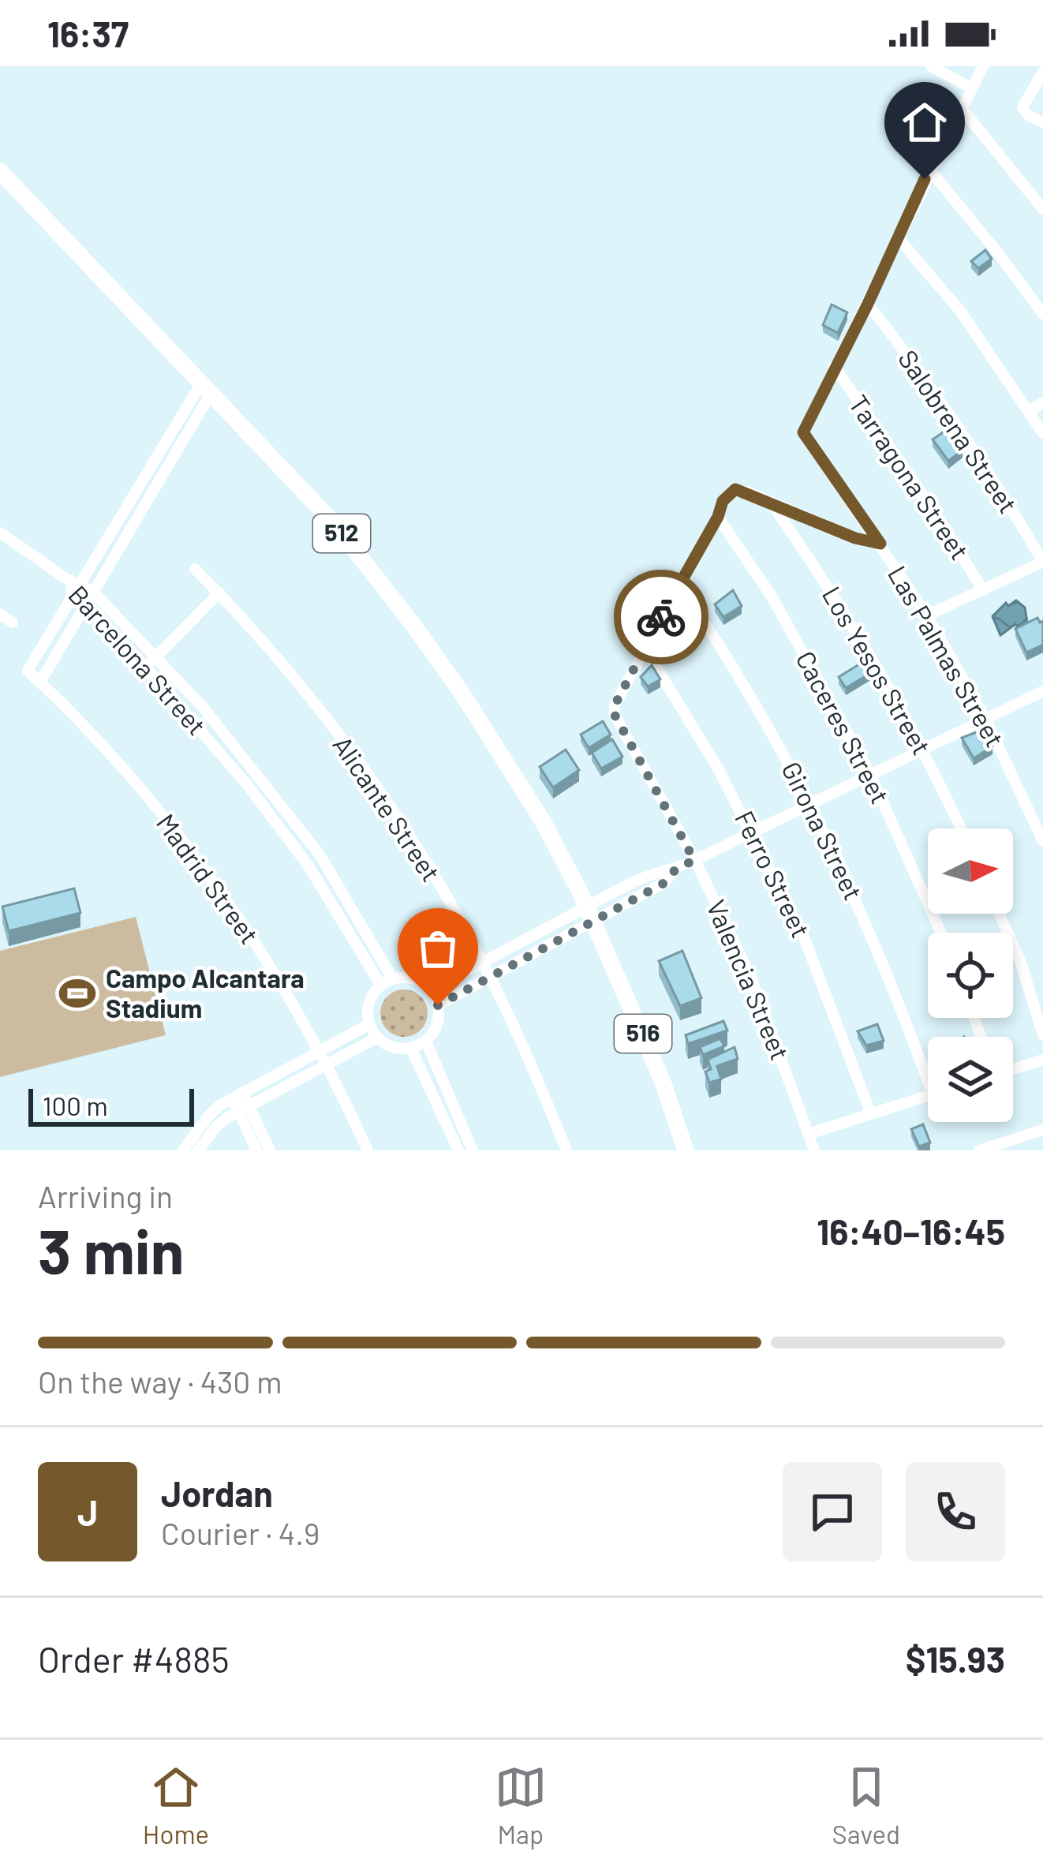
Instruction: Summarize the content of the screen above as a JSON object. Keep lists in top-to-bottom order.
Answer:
{
  "streets": {
    "main road": ["512", "516"],
    "street": [
      "Salobrena Street",
      "Tarragona Street",
      "Las Palmas Street",
      "Barcelona Street",
      "Los Yesos Street",
      "Caceres Street",
      "Alicante Street",
      "Girona Street",
      "Ferro Street",
      "Madrid Street",
      "Valencia Street"
    ]
  },
  "crossings": [
    ["Tarragona Street", "Las Palmas Street"],
    ["512", "516"],
    ["Ferro Street", "Valencia Street"]
  ],
  "places": {
    "sports": ["Campo Alcantara Stadium"]
  },
  "scale_bar": "100 m",
  "north": "right",
  "page": {
    "status": "16:37",
    "scale": "100 m",
    "heading": ["3 min", "Arriving in", "16:40–16:45"],
    "panel": [
      "Jordan",
      "Courier · 4.9",
      "Order #4885",
      "$15.93"
    ],
    "bar": "On the way · 430 m",
    "round": "J",
    "tabs": ["Home", "Map", "Saved"]
  }
}
